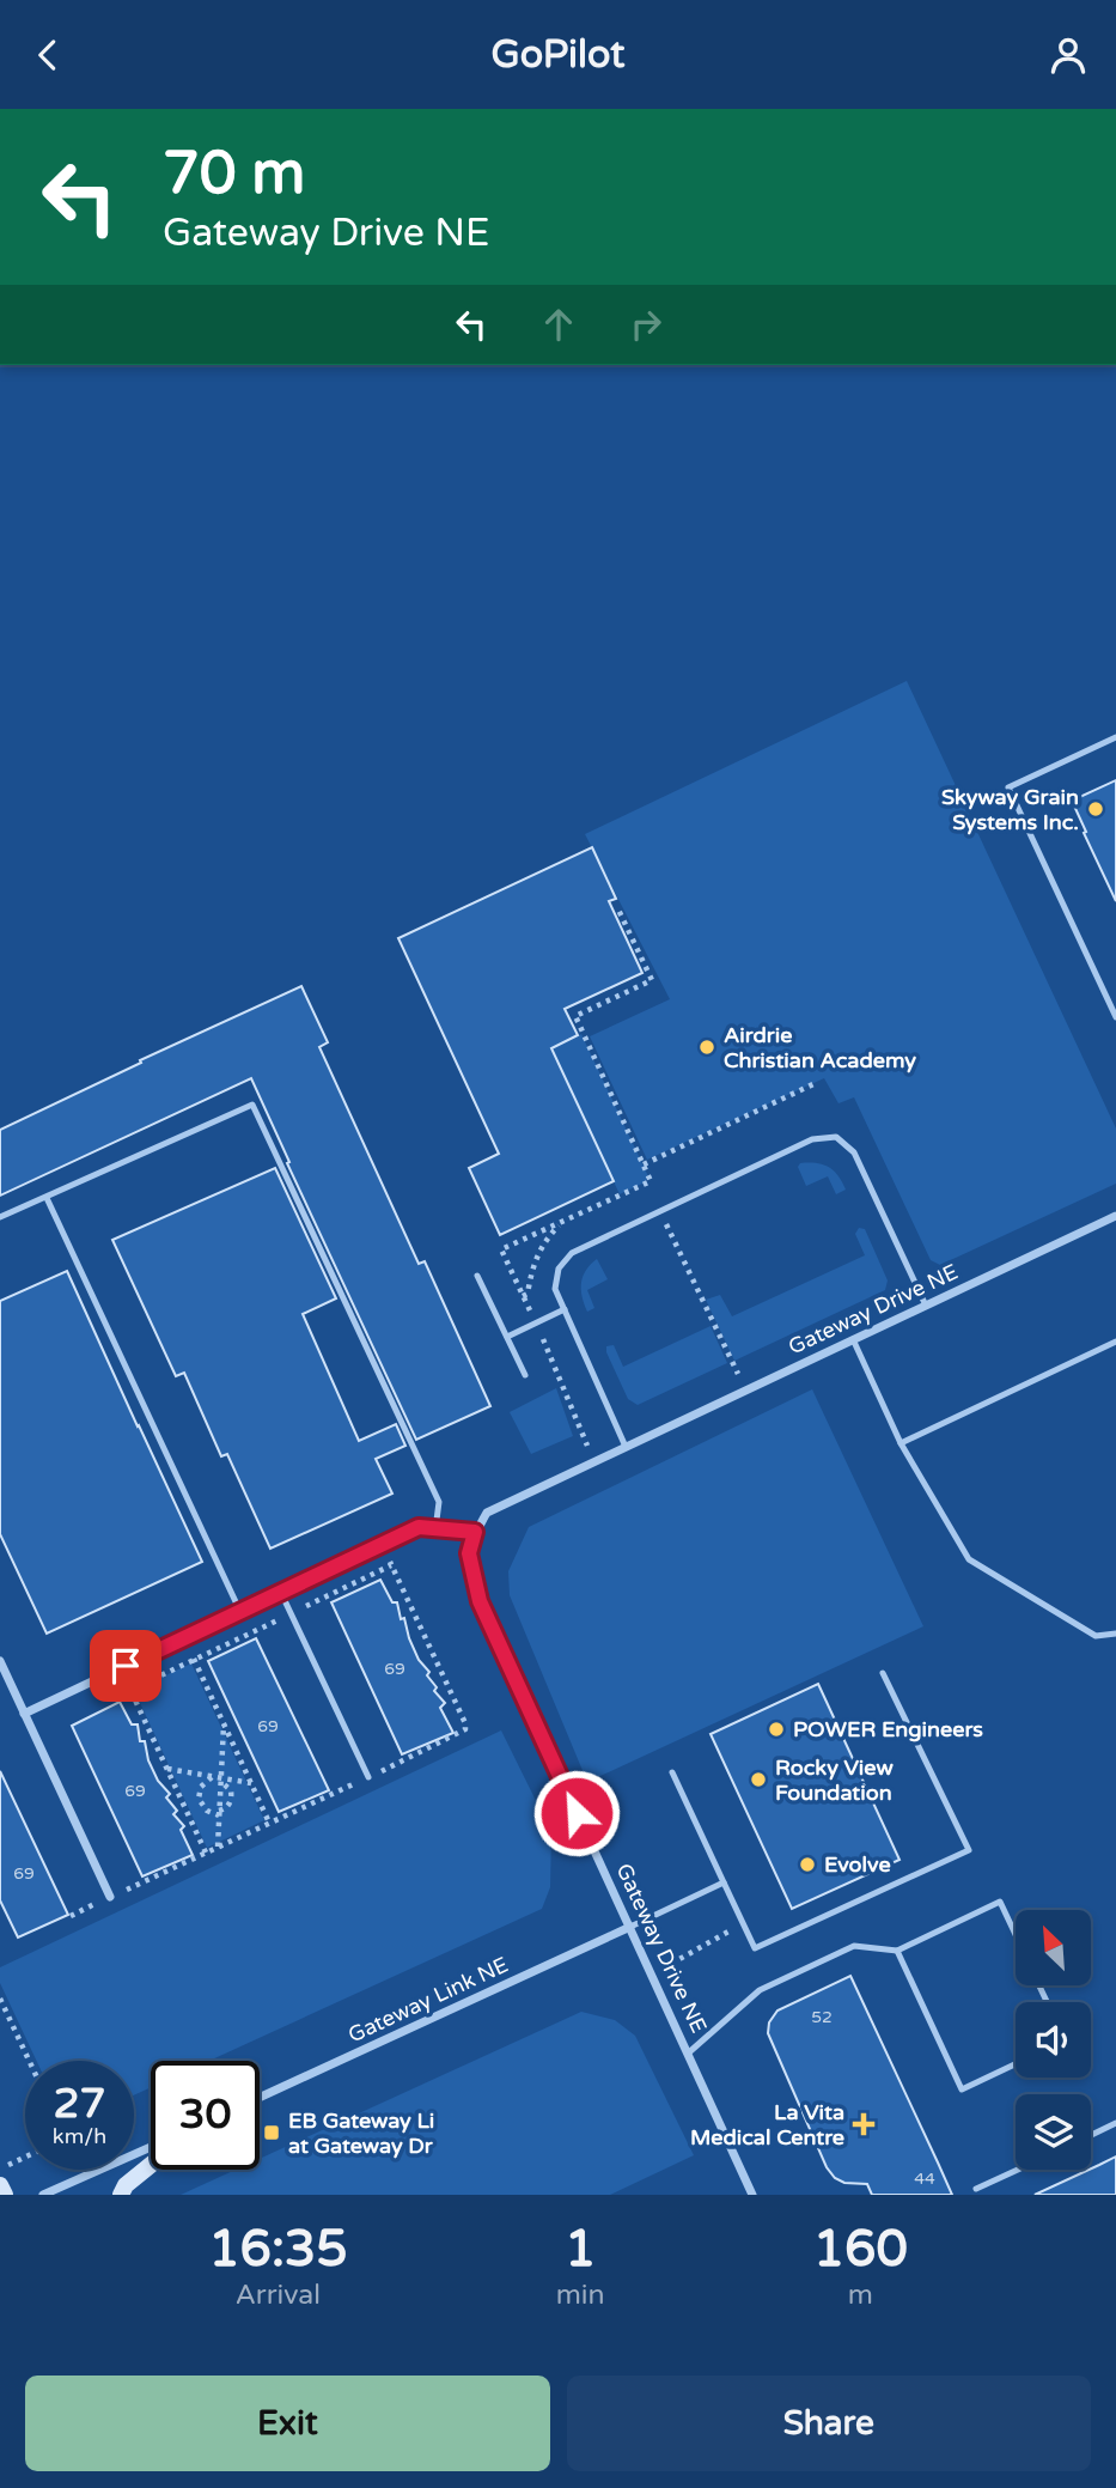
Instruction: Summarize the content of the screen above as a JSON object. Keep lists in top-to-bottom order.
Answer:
{
  "streets": {
    "street": ["Gateway Drive NE", "Gateway Link NE"]
  },
  "crossings": [
    ["Gateway Drive NE", "Gateway Link NE"]
  ],
  "places": {
    "other": [
      "Skyway Grain Systems Inc.",
      "Airdrie Christian Academy",
      "POWER Engineers",
      "Rocky View Foundation",
      "Evolve"
    ],
    "health": ["La Vita Medical Centre"],
    "transit": ["EB Gateway Li at Gateway Dr"]
  },
  "house_numbers": [
    "69",
    "69",
    "69",
    "69",
    "52",
    "44"
  ],
  "north": "top left",
  "page": {
    "header": "GoPilot",
    "turn": ["70 m", "Gateway Drive NE"],
    "speed": "27 km/h",
    "limit": "30",
    "eta": [
      "16:35",
      "Arrival",
      "1",
      "min",
      "160",
      "m"
    ],
    "buttons": ["Exit", "Share"]
  }
}
